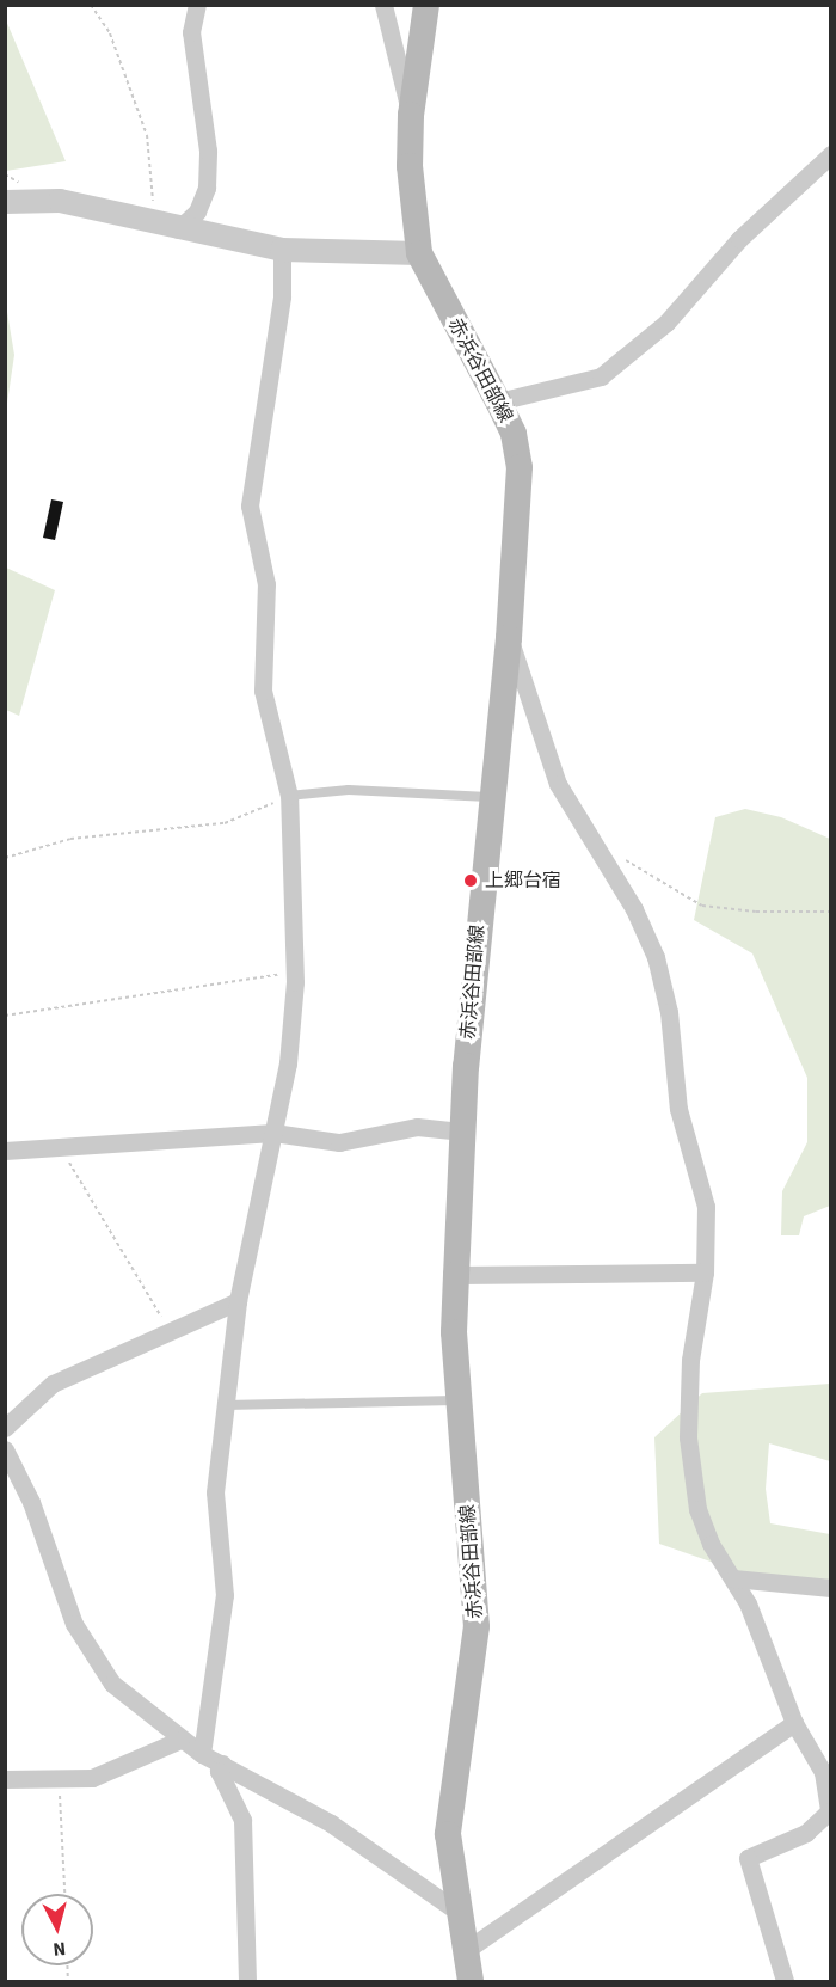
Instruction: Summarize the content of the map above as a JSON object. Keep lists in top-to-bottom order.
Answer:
{
  "streets": {
    "main road": ["赤浜谷田部線"]
  },
  "places": ["上郷台宿"],
  "north": "bottom"
}
